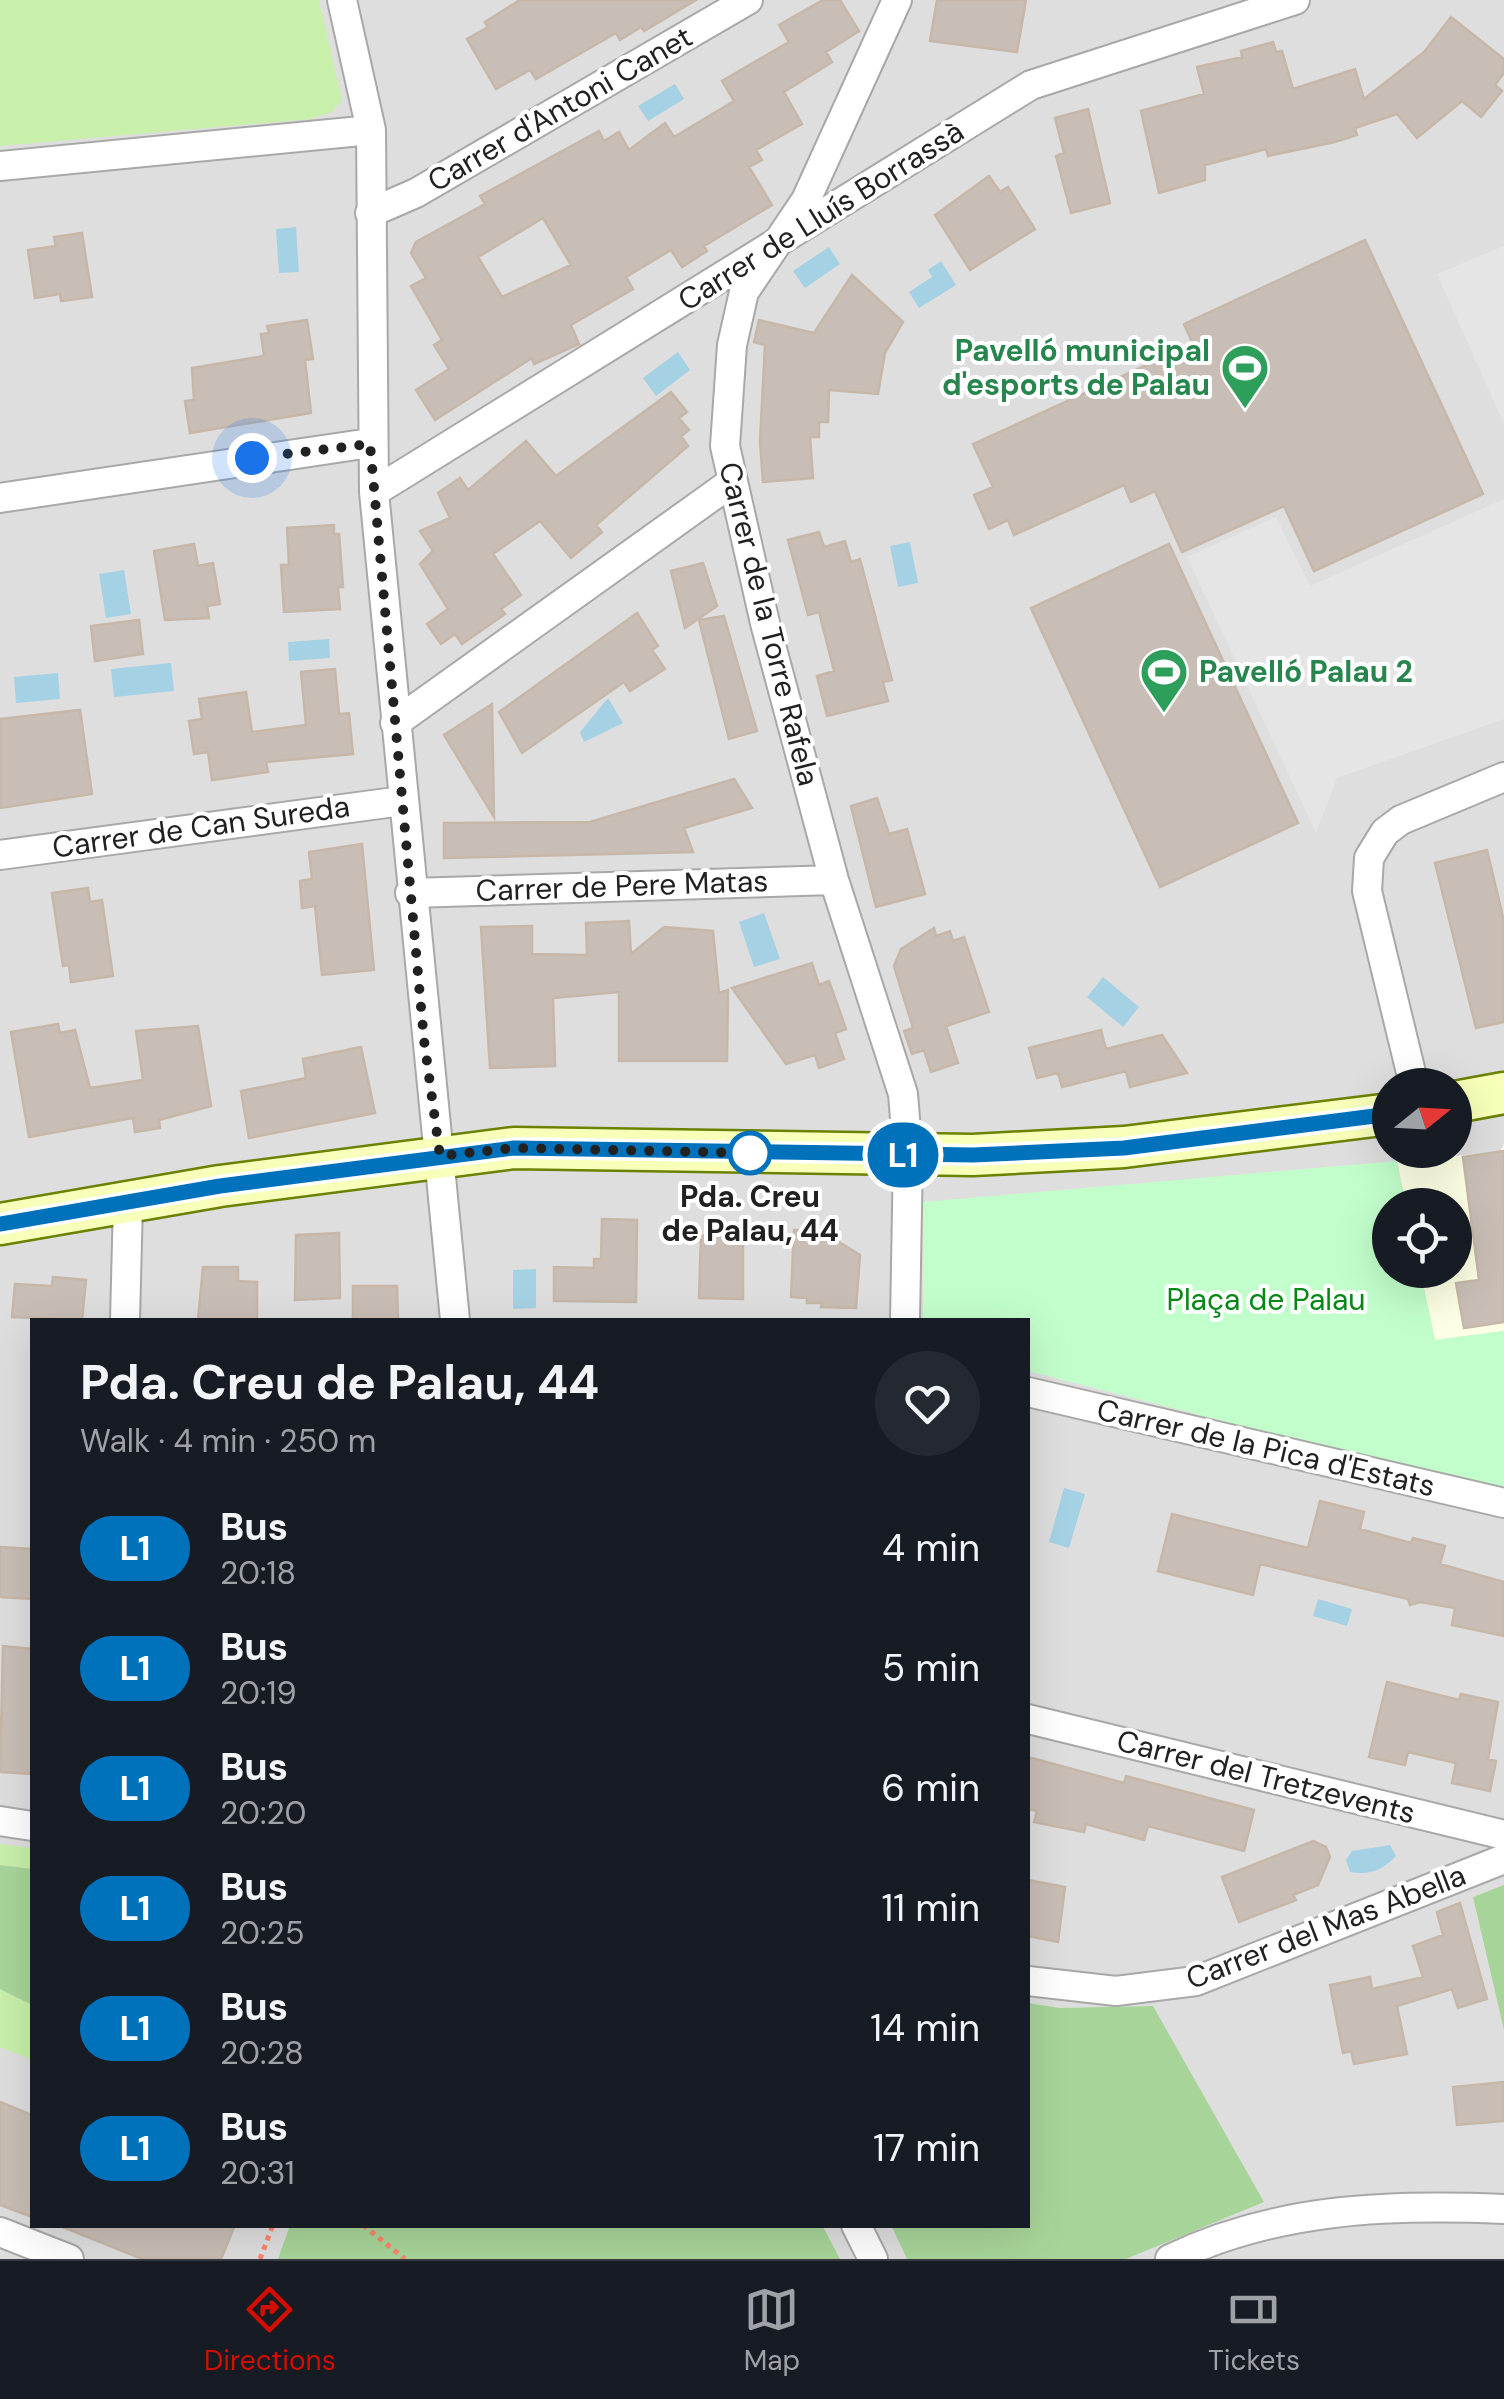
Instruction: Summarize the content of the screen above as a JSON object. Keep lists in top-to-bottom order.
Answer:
{
  "streets": {
    "street": [
      "Carrer d'Antoni Canet",
      "Carrer de Lluís Borrassà",
      "Carrer de la Torre Rafela",
      "Carrer de Can Sureda",
      "Carrer de Pere Matas",
      "Carrer de la Pica d'Estats",
      "Carrer del Tretzevents",
      "Carrer del Mas Abella"
    ]
  },
  "crossings": [
    ["Carrer de Lluís Borrassà", "Carrer de la Torre Rafela"],
    ["Carrer de la Torre Rafela", "Carrer de Pere Matas"]
  ],
  "parks": ["Plaça de Palau"],
  "places": {
    "sports": ["Pavelló municipal d'esports de Palau", "Pavelló Palau 2"],
    "other": ["Pda. Creu de Palau, 44"]
  },
  "lines": ["bus line L1"],
  "north": "right",
  "page": {
    "on_map": "L1",
    "heading": ["Pda. Creu de Palau, 44", "Walk · 4 min · 250 m"],
    "list": [
      {
        "mark": "L1",
        "name": "Bus",
        "note": "20:18",
        "value": "4 min"
      },
      {
        "mark": "L1",
        "name": "Bus",
        "note": "20:19",
        "value": "5 min"
      },
      {
        "mark": "L1",
        "name": "Bus",
        "note": "20:20",
        "value": "6 min"
      },
      {
        "mark": "L1",
        "name": "Bus",
        "note": "20:25",
        "value": "11 min"
      },
      {
        "mark": "L1",
        "name": "Bus",
        "note": "20:28",
        "value": "14 min"
      },
      {
        "mark": "L1",
        "name": "Bus",
        "note": "20:31",
        "value": "17 min"
      }
    ],
    "tabs": ["Directions", "Map", "Tickets"]
  }
}
